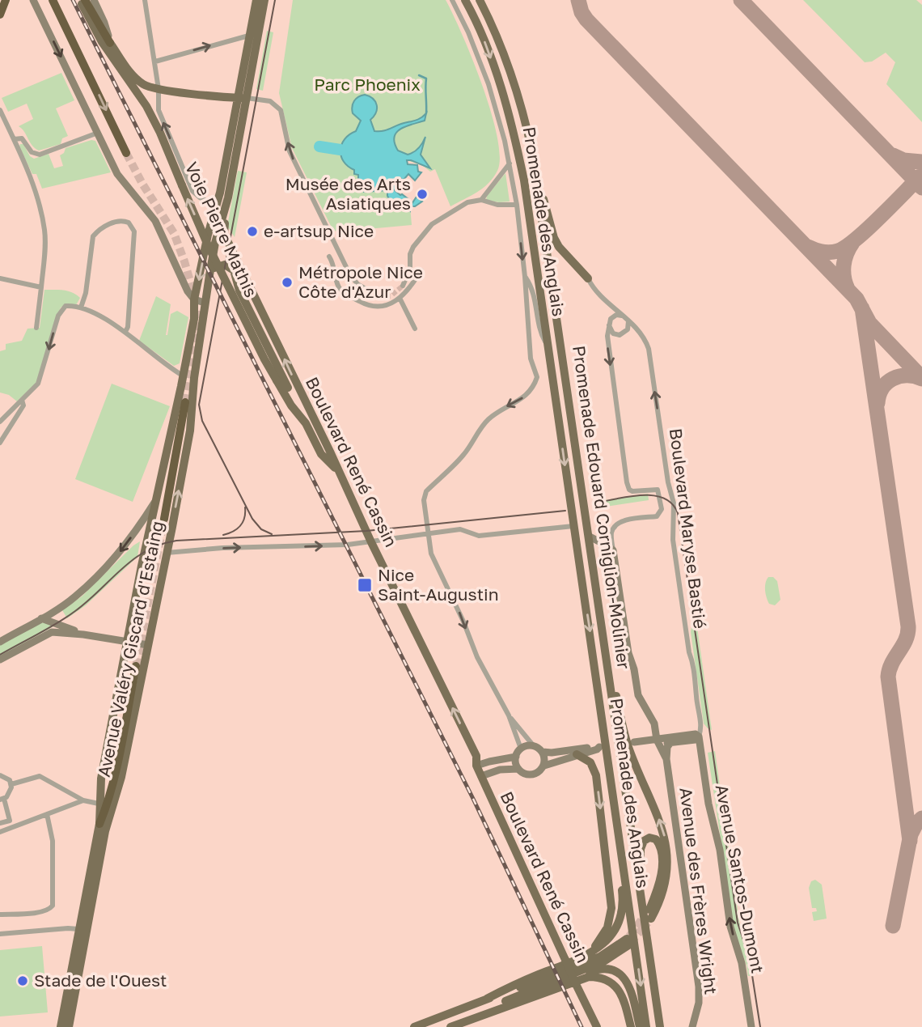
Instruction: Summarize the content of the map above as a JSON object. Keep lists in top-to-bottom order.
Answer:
{
  "streets": {
    "main road": [
      "Promenade des Anglais",
      "Voie Pierre Mathis",
      "Boulevard René Cassin",
      "Promenade Edouard Corniglion-Molinier",
      "Avenue Valéry Giscard d'Estaing",
      "Avenue Santos-Dumont",
      "Avenue des Frères Wright"
    ],
    "street": ["Boulevard Maryse Bastié"]
  },
  "crossings": [
    ["Voie Pierre Mathis", "Boulevard René Cassin"],
    ["Boulevard René Cassin", "Avenue Valéry Giscard d'Estaing"],
    ["Boulevard Maryse Bastié", "Avenue Santos-Dumont"]
  ],
  "one_way": ["Boulevard Maryse Bastié", "Avenue Santos-Dumont"],
  "parks": ["Parc Phoenix"],
  "places": {
    "other": [
      "Musée des Arts Asiatiques",
      "e-artsup Nice",
      "Métropole Nice Côte d'Azur",
      "Stade de l'Ouest"
    ],
    "transit": ["Nice Saint-Augustin"]
  }
}
